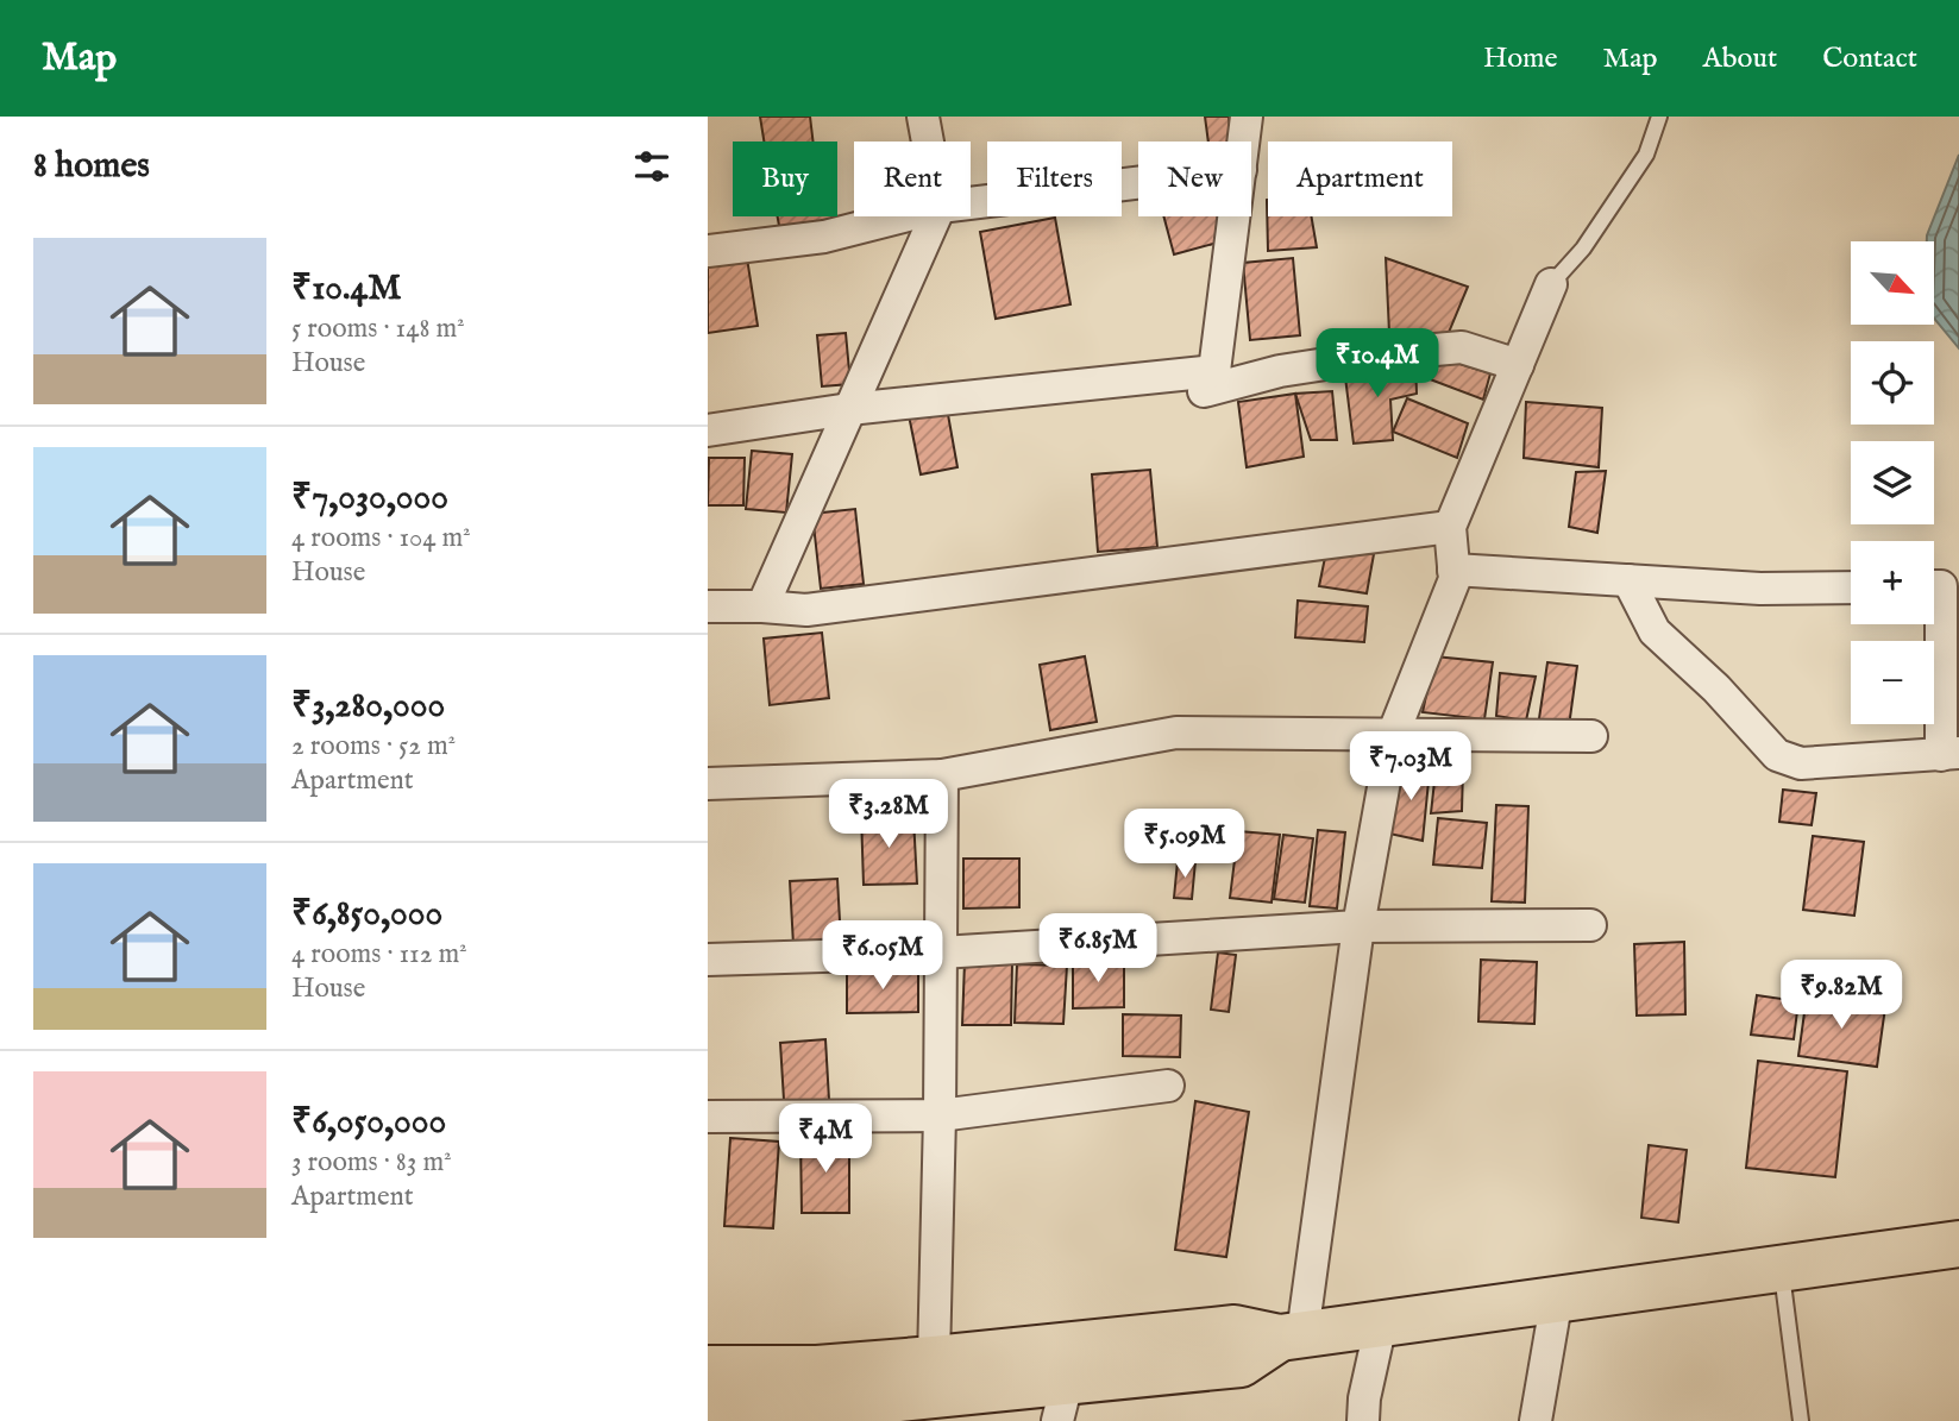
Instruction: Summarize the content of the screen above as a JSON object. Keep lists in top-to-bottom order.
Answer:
{
  "north": "bottom right",
  "page": {
    "header": "Map",
    "nav": [
      "Home",
      "Map",
      "About",
      "Contact"
    ],
    "heading": "8 homes",
    "chip": [
      "Buy",
      "Rent",
      "Filters",
      "New",
      "Apartment"
    ],
    "list": [
      {
        "name": "₹10.4M",
        "note": "5 rooms · 148 m² · House"
      },
      {
        "name": "₹7,030,000",
        "note": "4 rooms · 104 m² · House"
      },
      {
        "name": "₹3,280,000",
        "note": "2 rooms · 52 m² · Apartment"
      },
      {
        "name": "₹6,850,000",
        "note": "4 rooms · 112 m² · House"
      },
      {
        "name": "₹6,050,000",
        "note": "3 rooms · 83 m² · Apartment"
      }
    ],
    "map_buttons": ["+", "−"],
    "price": [
      "₹10.4M",
      "₹7.03M",
      "₹3.28M",
      "₹5.09M",
      "₹6.85M",
      "₹6.05M",
      "₹9.82M",
      "₹4M"
    ]
  }
}
